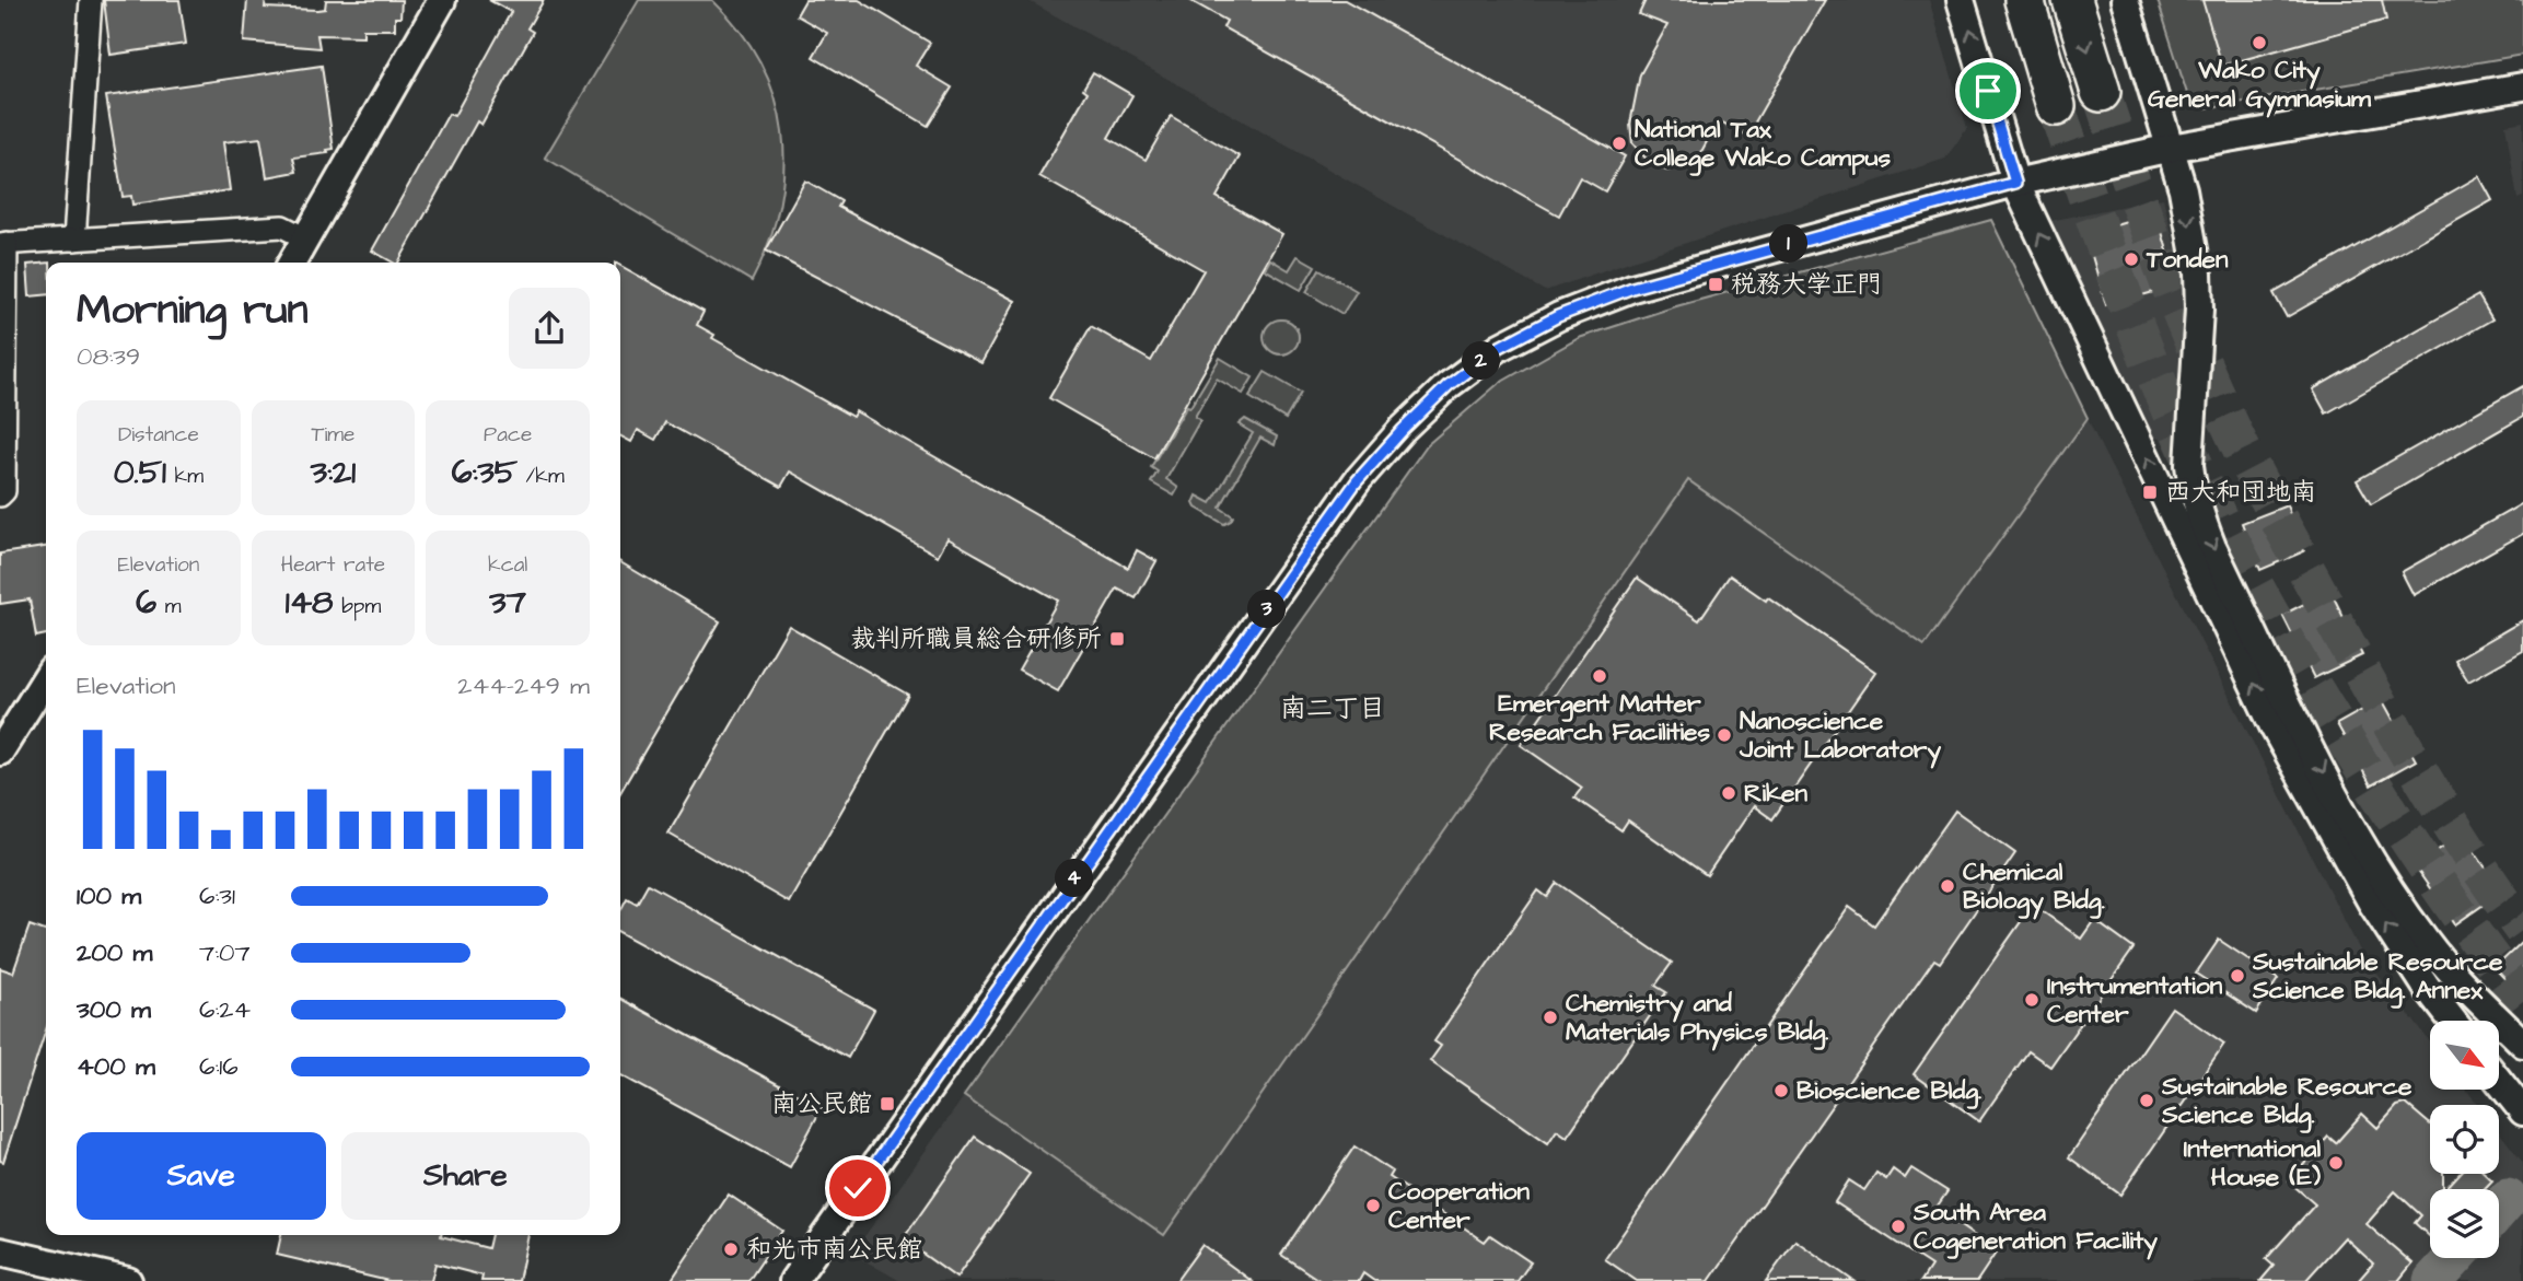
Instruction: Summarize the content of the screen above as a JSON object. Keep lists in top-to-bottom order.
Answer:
{
  "districts": ["南二丁目"],
  "places": {
    "other": [
      "Wako City General Gymnasium",
      "National Tax College Wako Campus",
      "Tonden",
      "Emergent Matter Research Facilities",
      "Nanoscience Joint Laboratory",
      "Riken",
      "Chemical Biology Bldg.",
      "Sustainable Resource Science Bldg. Annex",
      "Instrumentation Center",
      "Chemistry and Materials Physics Bldg.",
      "Bioscience Bldg.",
      "Sustainable Resource Science Bldg.",
      "International House (E)",
      "Cooperation Center",
      "South Area Cogeneration Facility",
      "和光市南公民館"
    ],
    "transit": [
      "税務大学正門",
      "西大和団地南",
      "裁判所職員総合研修所",
      "南公民館"
    ]
  },
  "north": "bottom right",
  "page": {
    "pins": [
      "1",
      "2",
      "3",
      "4"
    ],
    "heading": ["Morning run", "08:39"],
    "stats": [
      ["Distance", "0.51 km"],
      ["Time", "3:21"],
      ["Pace", "6:35 /km"],
      ["Elevation", "6 m"],
      ["Heart rate", "148 bpm"],
      ["kcal", "37"]
    ],
    "chart": ["Elevation", "244–249 m"],
    "list": [
      {
        "name": "100 m",
        "note": "6:31"
      },
      {
        "name": "200 m",
        "note": "7:07"
      },
      {
        "name": "300 m",
        "note": "6:24"
      },
      {
        "name": "400 m",
        "note": "6:16"
      }
    ],
    "buttons": ["Save", "Share"]
  }
}
